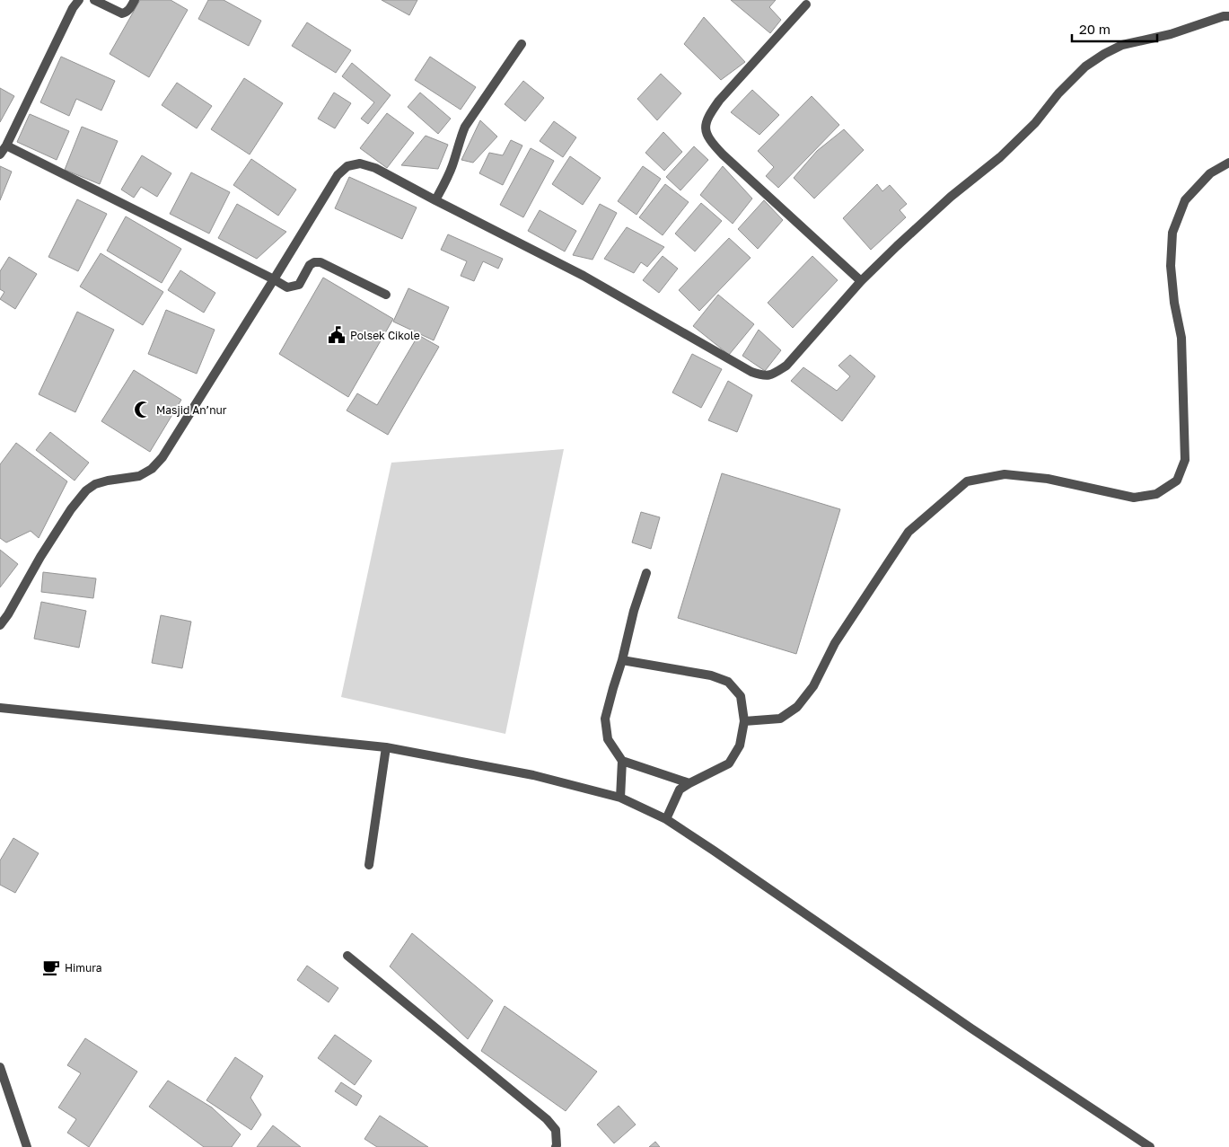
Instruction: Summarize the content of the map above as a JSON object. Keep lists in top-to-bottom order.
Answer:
{
  "places": {
    "public building": ["Polsek Cikole"],
    "mosque": ["Masjid An’nur"],
    "cafe": ["Himura"]
  },
  "scale_bar": "20 m"
}
